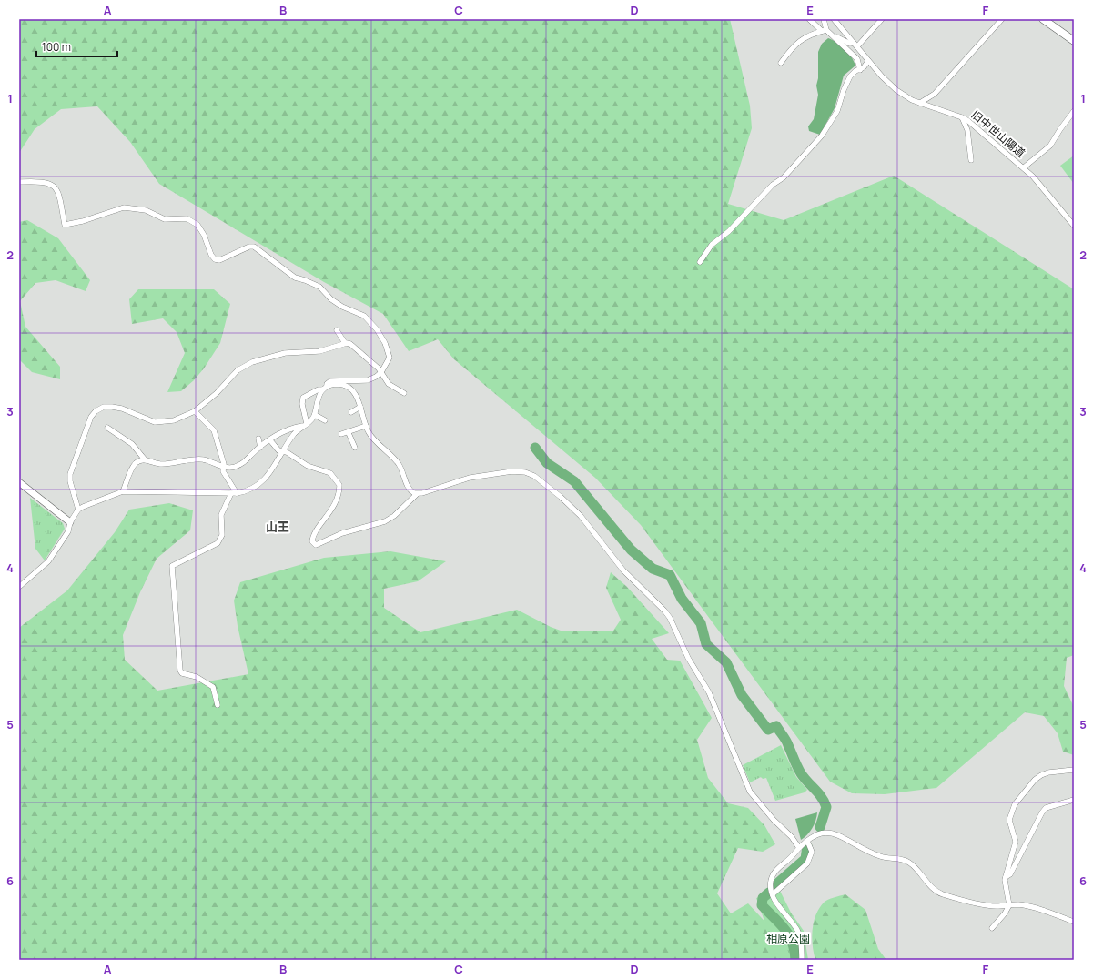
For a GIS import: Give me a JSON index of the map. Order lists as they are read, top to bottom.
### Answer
{
  "streets": {
    "street": ["旧中世山陽道"]
  },
  "districts": ["山王"],
  "parks": ["相原公園"],
  "scale_bar": "100 m",
  "grid": {
    "columns": [
      "A",
      "B",
      "C",
      "D",
      "E",
      "F"
    ],
    "rows": [
      "1",
      "2",
      "3",
      "4",
      "5",
      "6"
    ]
  }
}
